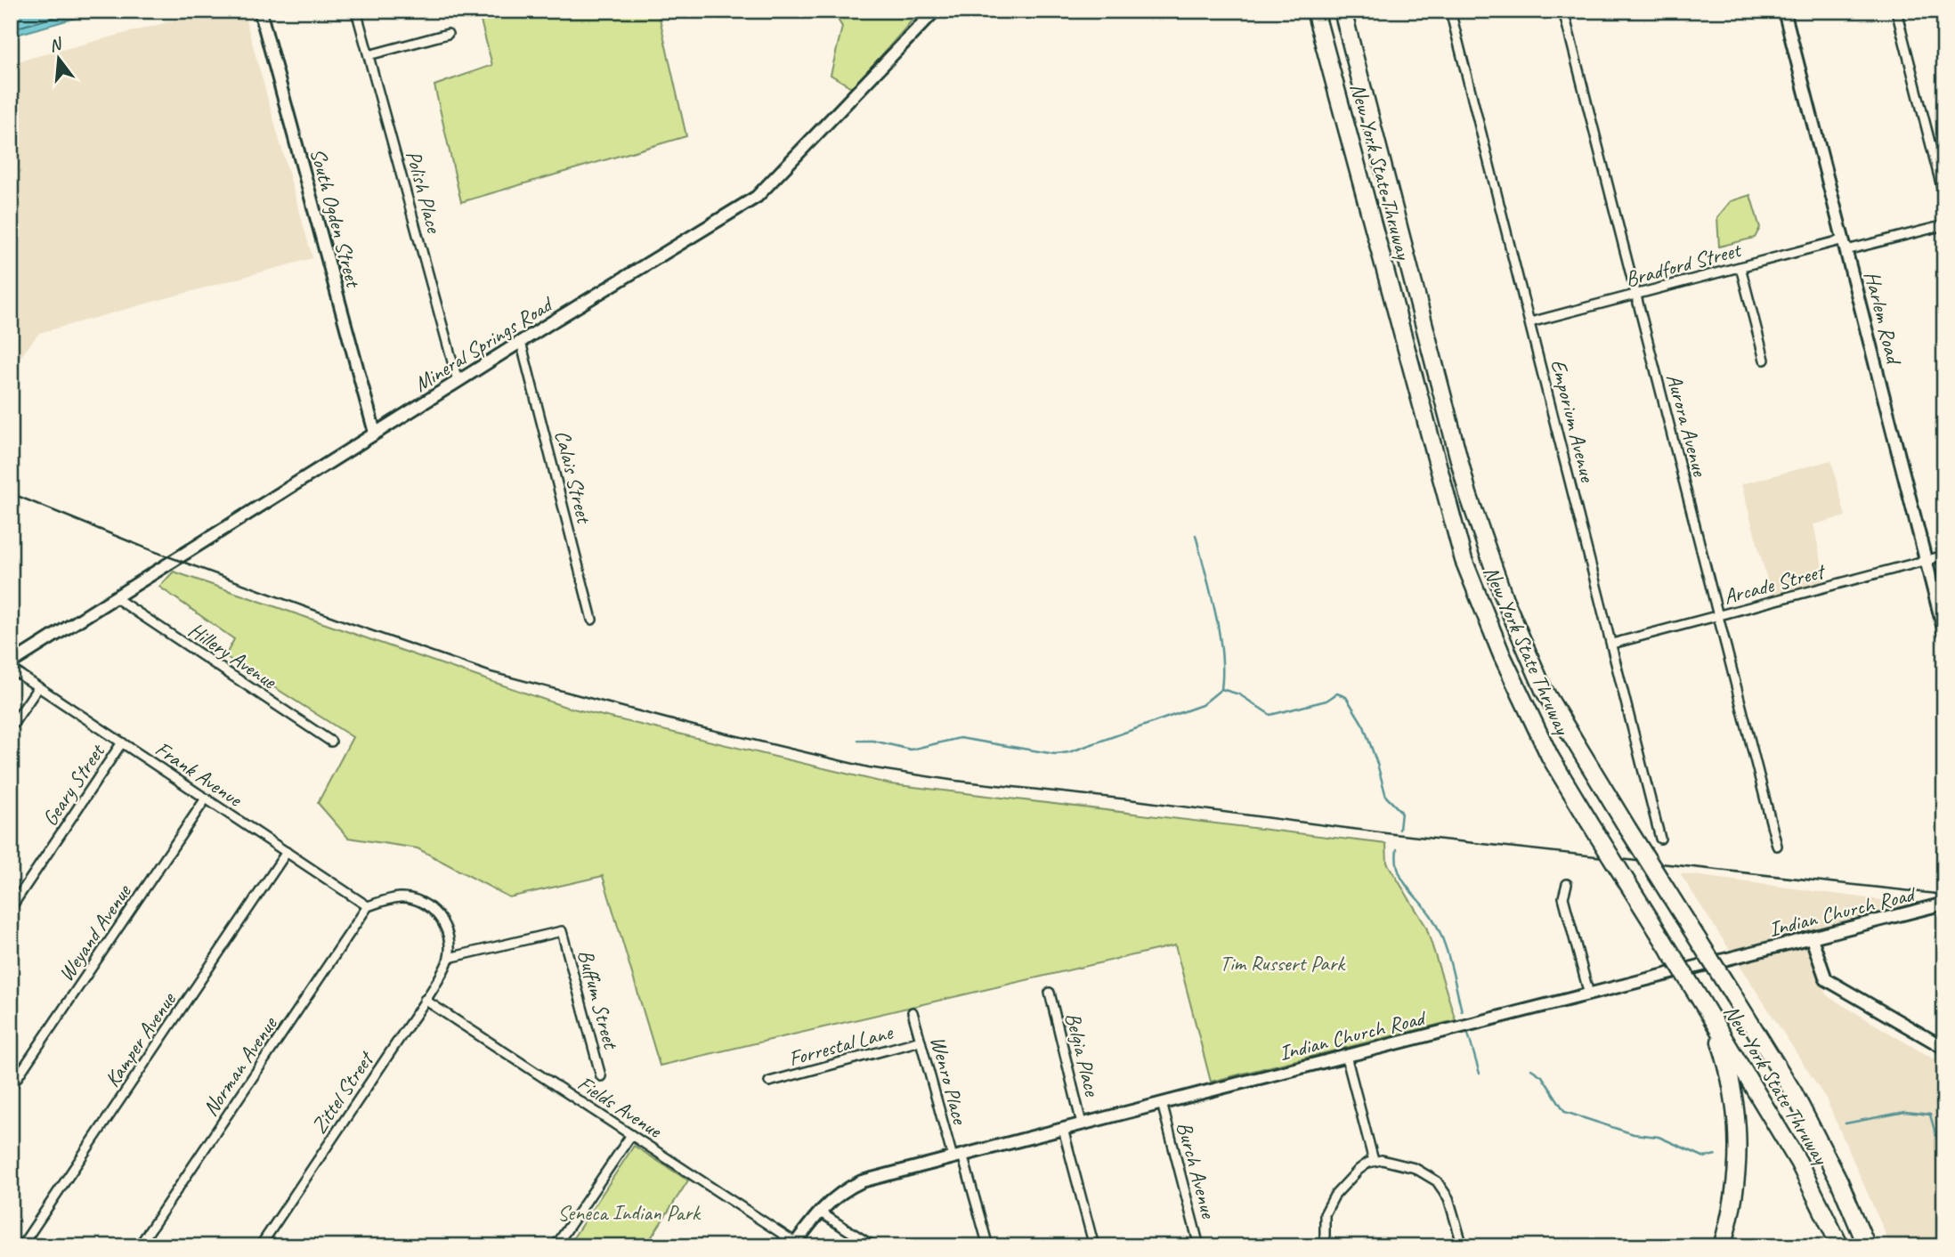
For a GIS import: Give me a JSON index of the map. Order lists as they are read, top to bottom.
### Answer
{
  "streets": {
    "highway": ["New York State Thruway"],
    "street": [
      "Polish Place",
      "South Ogden Street",
      "Bradford Street",
      "Harlem Road",
      "Mineral Springs Road",
      "Emporium Avenue",
      "Aurora Avenue",
      "Calais Street",
      "Arcade Street",
      "Hillery Avenue",
      "Frank Avenue",
      "Geary Street",
      "Indian Church Road",
      "Weyand Avenue",
      "Buffum Street",
      "Kamper Avenue",
      "Forrestal Lane",
      "Belgia Place",
      "Norman Avenue",
      "Wenro Place",
      "Zittel Street",
      "Fields Avenue",
      "Burch Avenue"
    ]
  },
  "crossings": [
    ["Polish Place", "Mineral Springs Road"],
    ["South Ogden Street", "Mineral Springs Road"],
    ["Bradford Street", "Harlem Road"],
    ["Bradford Street", "Emporium Avenue"],
    ["Bradford Street", "Aurora Avenue"],
    ["Harlem Road", "Arcade Street"],
    ["Mineral Springs Road", "Calais Street"],
    ["Mineral Springs Road", "Hillery Avenue"],
    ["Emporium Avenue", "Arcade Street"],
    ["Aurora Avenue", "Arcade Street"],
    ["Frank Avenue", "Geary Street"],
    ["Frank Avenue", "Weyand Avenue"],
    ["Frank Avenue", "Kamper Avenue"],
    ["Frank Avenue", "Norman Avenue"],
    ["Indian Church Road", "Belgia Place"],
    ["Indian Church Road", "Wenro Place"],
    ["Indian Church Road", "Fields Avenue"],
    ["Indian Church Road", "Burch Avenue"],
    ["Buffum Street", "Zittel Street"],
    ["Forrestal Lane", "Wenro Place"],
    ["Zittel Street", "Fields Avenue"]
  ],
  "parks": ["Tim Russert Park", "Seneca Indian Park"],
  "north": "top"
}
